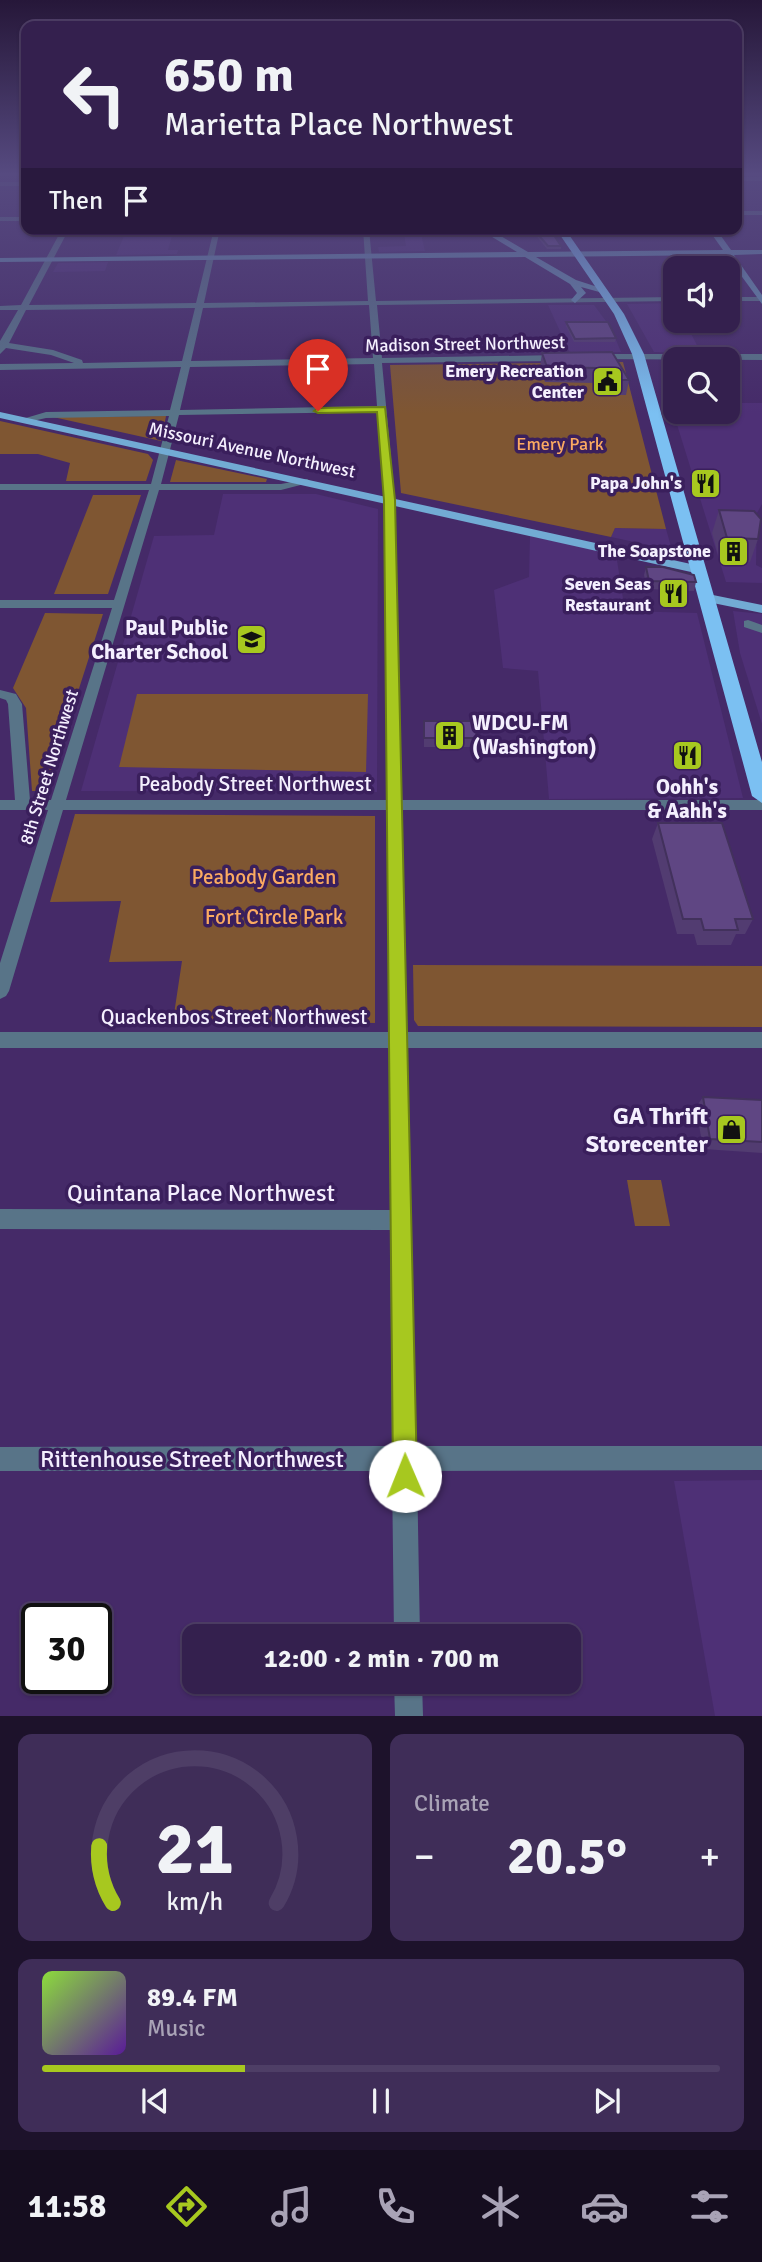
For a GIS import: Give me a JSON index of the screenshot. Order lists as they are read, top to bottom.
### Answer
{
  "streets": {
    "main road": ["Missouri Avenue Northwest"],
    "street": [
      "Madison Street Northwest",
      "8th Street Northwest",
      "Peabody Street Northwest",
      "Quackenbos Street Northwest",
      "Quintana Place Northwest",
      "Rittenhouse Street Northwest"
    ]
  },
  "crossings": [
    ["Madison Street Northwest", "8th Street Northwest"],
    ["Missouri Avenue Northwest", "8th Street Northwest"],
    ["8th Street Northwest", "Peabody Street Northwest"]
  ],
  "parks": ["Emery Park", "Peabody Garden", "Fort Circle Park"],
  "places": {
    "public building": ["Emery Recreation Center"],
    "restaurant": ["Papa John's", "Seven Seas Restaurant", "Oohh's & Aahh's"],
    "building": ["The Soapstone", "WDCU-FM (Washington)"],
    "school or university": ["Paul Public Charter School"],
    "shop": ["GA Thrift Storecenter"]
  },
  "page": {
    "turn": ["650 m", "Marietta Place Northwest"],
    "then": "Then",
    "limit": "30",
    "trip": "12:00 · 2 min · 700 m",
    "tile": "Climate",
    "heat": ["−", "20.5°", "+"],
    "song": ["89.4 FM", "Music"],
    "tabs": "11:58",
    "gauge": ["21", "km/h"]
  }
}
